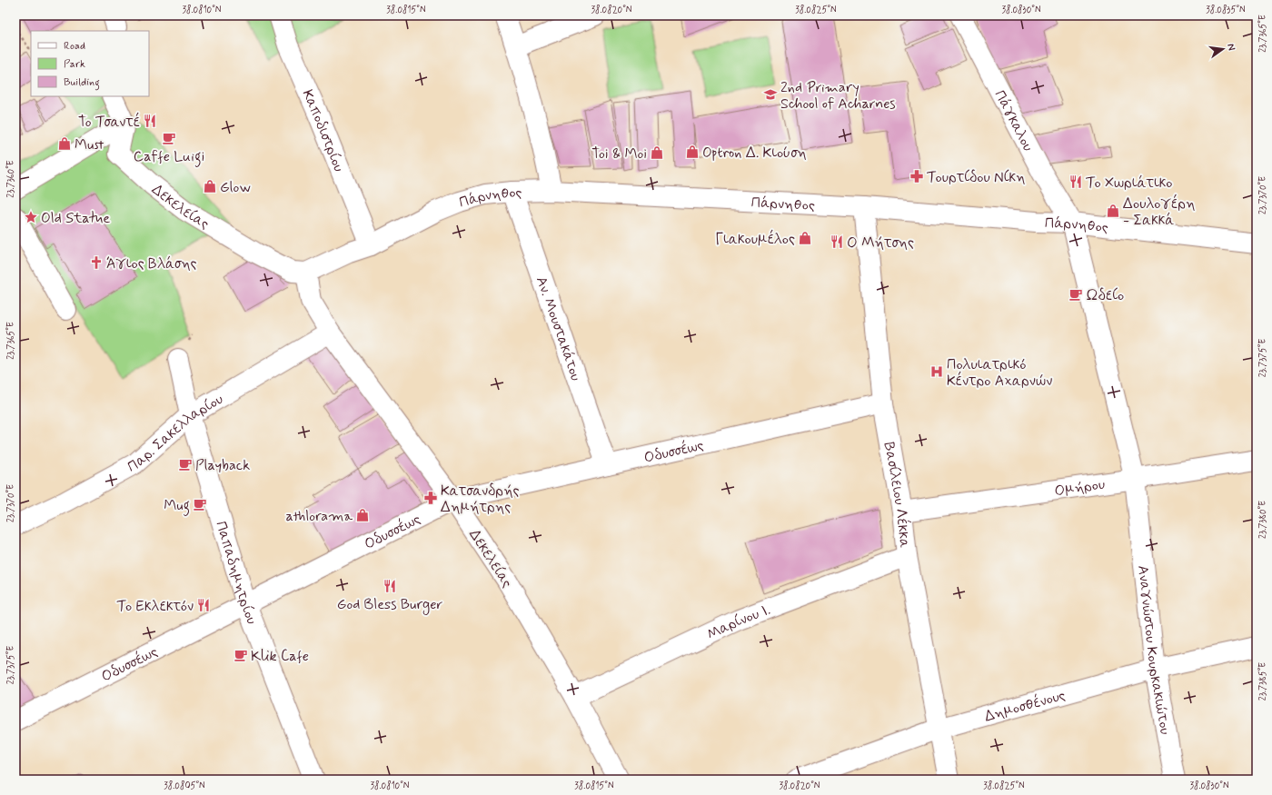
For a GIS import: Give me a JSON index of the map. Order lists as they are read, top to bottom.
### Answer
{
  "streets": {
    "street": [
      "Πάγκαλου",
      "Καποδιστρίου",
      "Πάρνηθος",
      "Δεκελείας",
      "Αν. Μουστακάτου",
      "Παρ. Σακελλαρίου",
      "Οδυσσέως",
      "Ομήρου",
      "Βασίλειου Λέκκα",
      "Παπαδημητρίου",
      "Μαρίνου Ι.",
      "Αναγνώστου Κουρκακιώτου",
      "Δημοσθένους"
    ]
  },
  "crossings": [
    ["Πάγκαλου", "Πάρνηθος"],
    ["Πάγκαλου", "Αναγνώστου Κουρκακιώτου"],
    ["Καποδιστρίου", "Πάρνηθος"],
    ["Πάρνηθος", "Δεκελείας"],
    ["Πάρνηθος", "Αν. Μουστακάτου"],
    ["Πάρνηθος", "Βασίλειου Λέκκα"],
    ["Πάρνηθος", "Αναγνώστου Κουρκακιώτου"],
    ["Δεκελείας", "Παρ. Σακελλαρίου"],
    ["Δεκελείας", "Οδυσσέως"],
    ["Δεκελείας", "Μαρίνου Ι."],
    ["Αν. Μουστακάτου", "Οδυσσέως"],
    ["Παρ. Σακελλαρίου", "Παπαδημητρίου"],
    ["Οδυσσέως", "Βασίλειου Λέκκα"],
    ["Οδυσσέως", "Παπαδημητρίου"],
    ["Ομήρου", "Βασίλειου Λέκκα"],
    ["Ομήρου", "Αναγνώστου Κουρκακιώτου"],
    ["Βασίλειου Λέκκα", "Μαρίνου Ι."],
    ["Βασίλειου Λέκκα", "Δημοσθένους"],
    ["Αναγνώστου Κουρκακιώτου", "Δημοσθένους"]
  ],
  "places": {
    "school or university": ["2nd Primary School of Acharnes"],
    "restaurant": [
      "To Τσαντέ",
      "Το Χωριάτικο",
      "Ο Μήτσης",
      "God Bless Burger",
      "Το Εκλεκτόν"
    ],
    "cafe": [
      "Caffe Luigi",
      "Ωδείο",
      "Playback",
      "Mug",
      "Klik Cafe"
    ],
    "shop": [
      "Must",
      "Optron Δ. Κιούση",
      "Toi & Moi",
      "Glow",
      "Δουλογέρη - Σακκά",
      "Γιακουμέλος",
      "athlorama"
    ],
    "pharmacy": ["Τουρτίδου Νίκη", "Κατσανδρής Δημήτρης"],
    "place": ["Old Statue"],
    "church": ["Άγιος Βλάσης"],
    "hospital": ["Πολυιατρικό Κέντρο Αχαρνών"]
  },
  "legend": ["Road", "Park", "Building"],
  "north": "right",
  "coordinates": [
    "38.0810°N",
    "38.0815°N",
    "38.0820°N",
    "38.0825°N",
    "38.0830°N",
    "38.0835°N",
    "23.7365°E",
    "23.7360°E",
    "23.7370°E",
    "23.7375°E",
    "23.7380°E",
    "23.7385°E",
    "38.0805°N"
  ]
}
